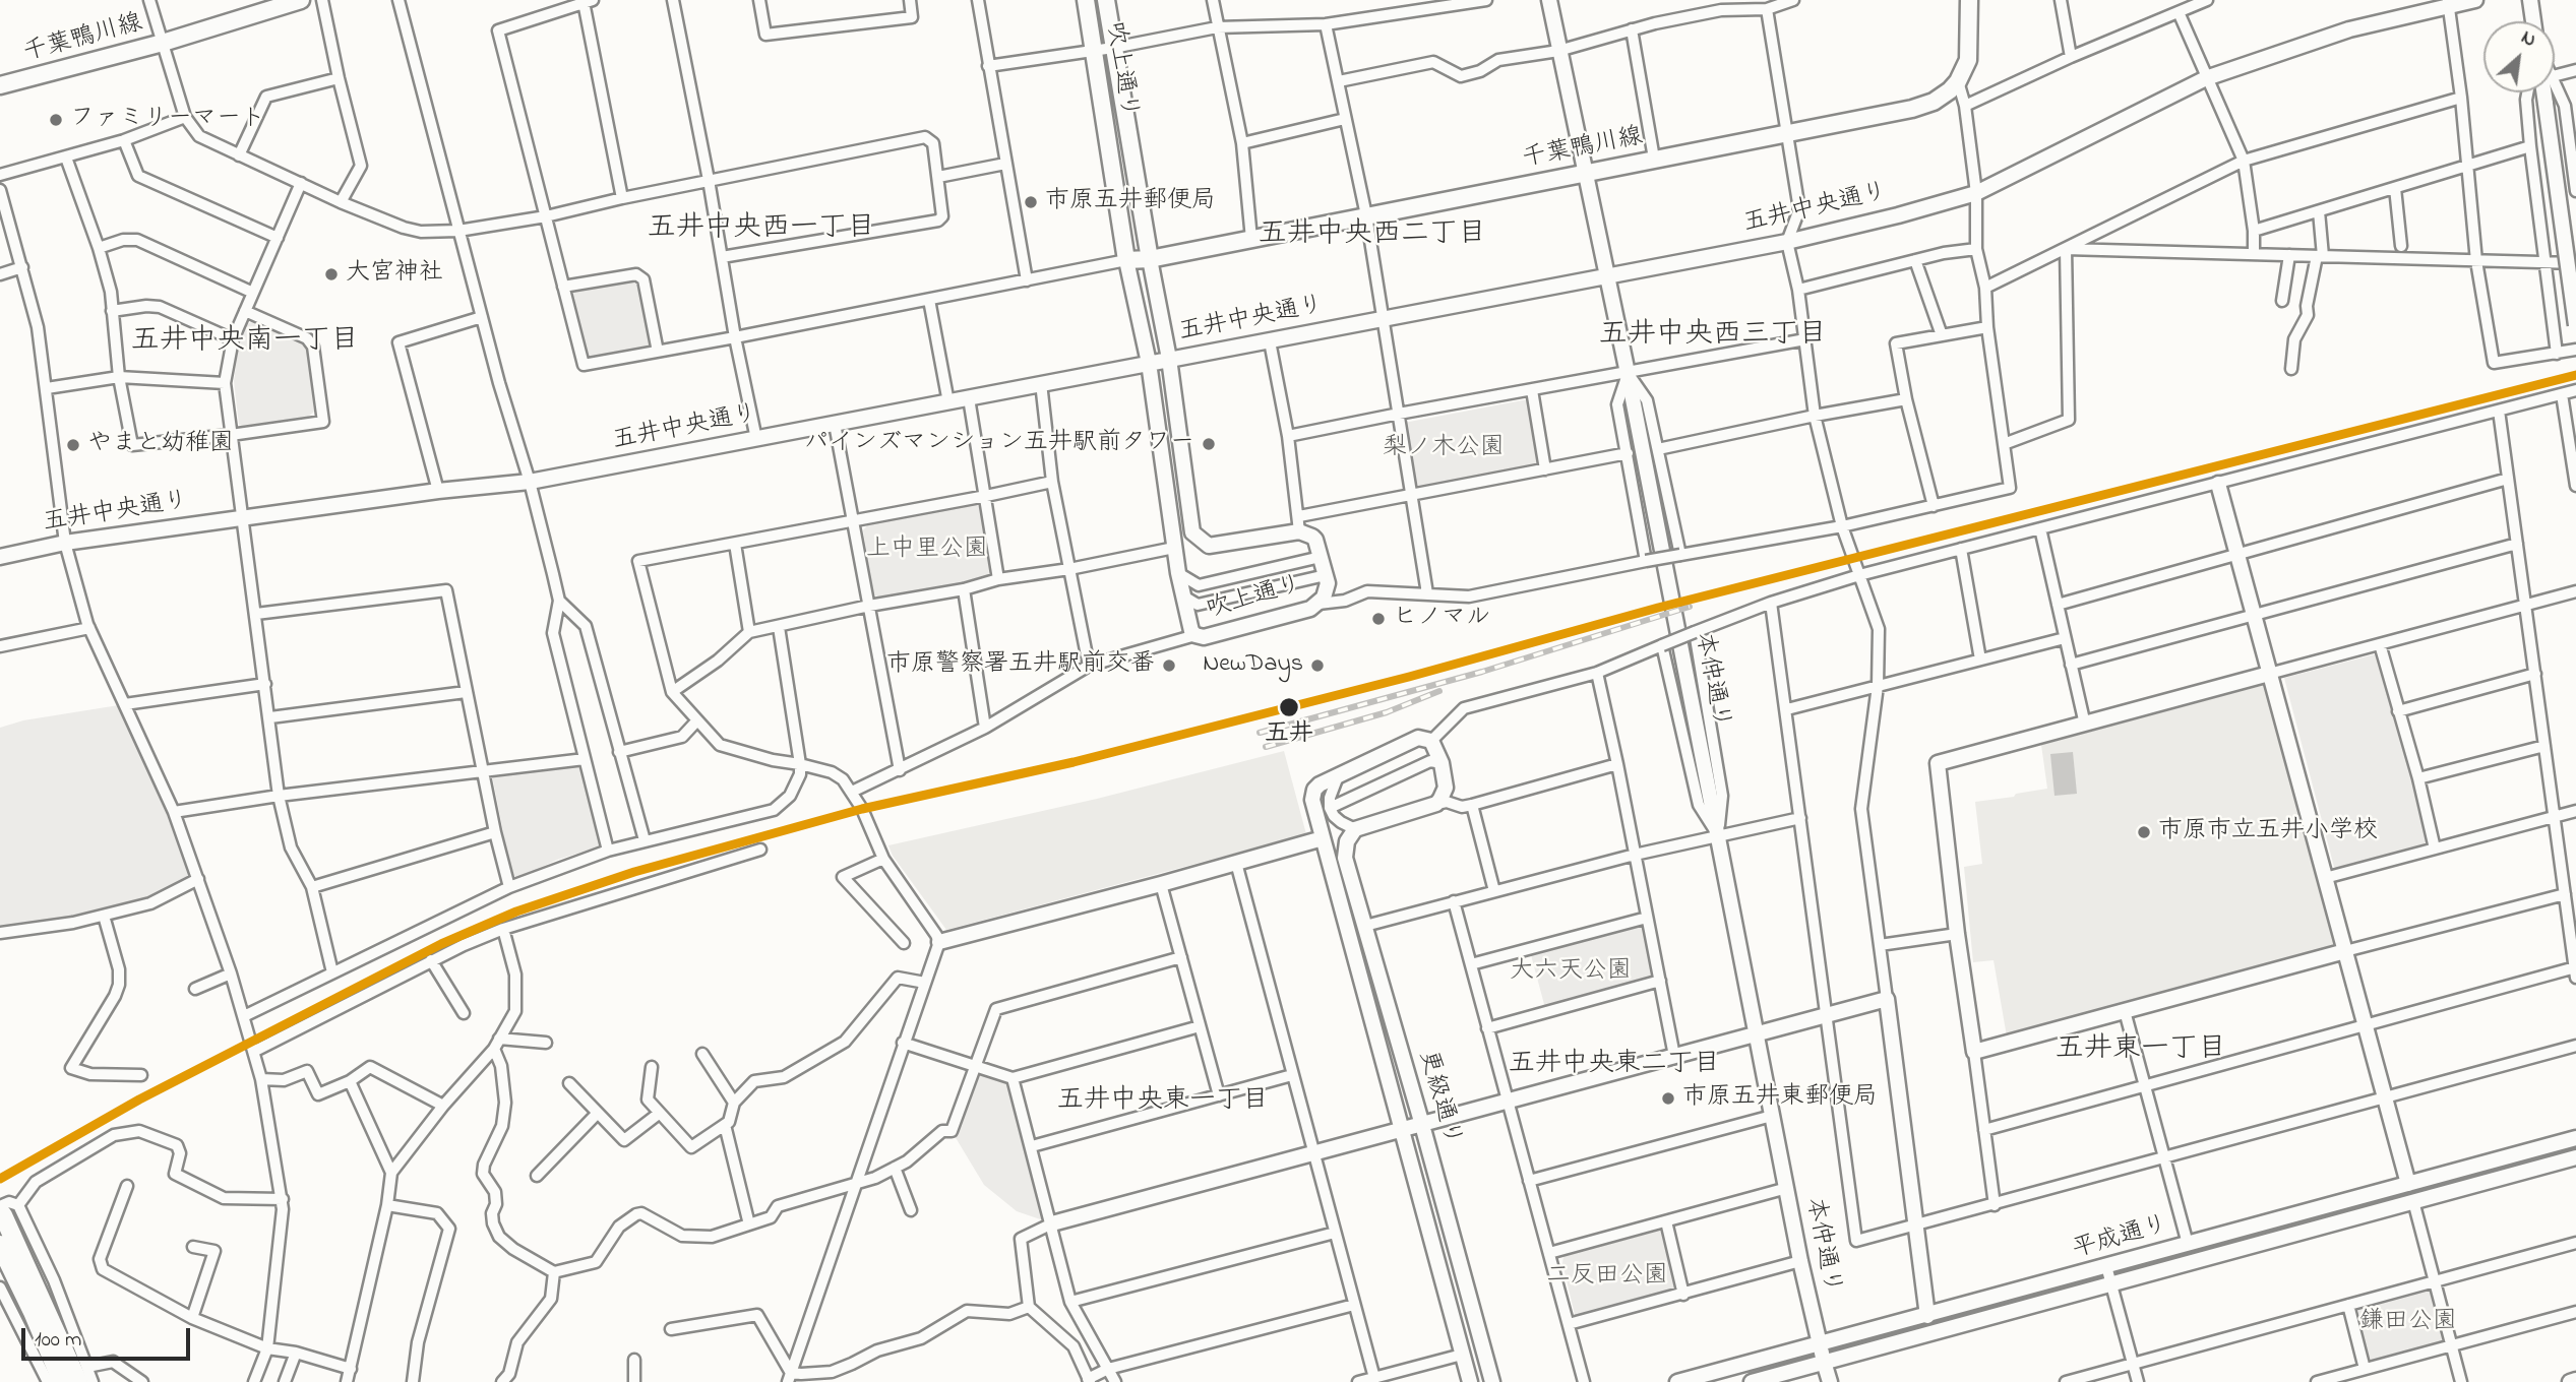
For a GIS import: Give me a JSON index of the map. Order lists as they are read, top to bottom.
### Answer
{
  "streets": {
    "main road": ["千葉鴨川線", "吹上通り"],
    "street": [
      "五井中央通り",
      "本仲通り",
      "更級通り",
      "平成通り"
    ]
  },
  "crossings": [
    ["千葉鴨川線", "吹上通り"],
    ["千葉鴨川線", "本仲通り"],
    ["吹上通り", "五井中央通り"],
    ["五井中央通り", "本仲通り"],
    ["本仲通り", "平成通り"]
  ],
  "districts": [
    "五井中央西一丁目",
    "五井中央西二丁目",
    "五井中央西三丁目",
    "五井中央南一丁目",
    "五井東一丁目",
    "五井中央東二丁目",
    "五井中央東一丁目"
  ],
  "parks": [
    "梨ノ木公園",
    "上中里公園",
    "大六天公園",
    "二反田公園",
    "鎌田公園"
  ],
  "places": [
    "ファミリーマート",
    "市原五井郵便局",
    "大宮神社",
    "パインズマンション五井駅前タワー",
    "やまと幼稚園",
    "ヒノマル",
    "市原警察署五井駅前交番",
    "NewDays",
    "五井",
    "市原市立五井小学校",
    "市原五井東郵便局"
  ],
  "scale_bar": "100 m",
  "north": "top right"
}
